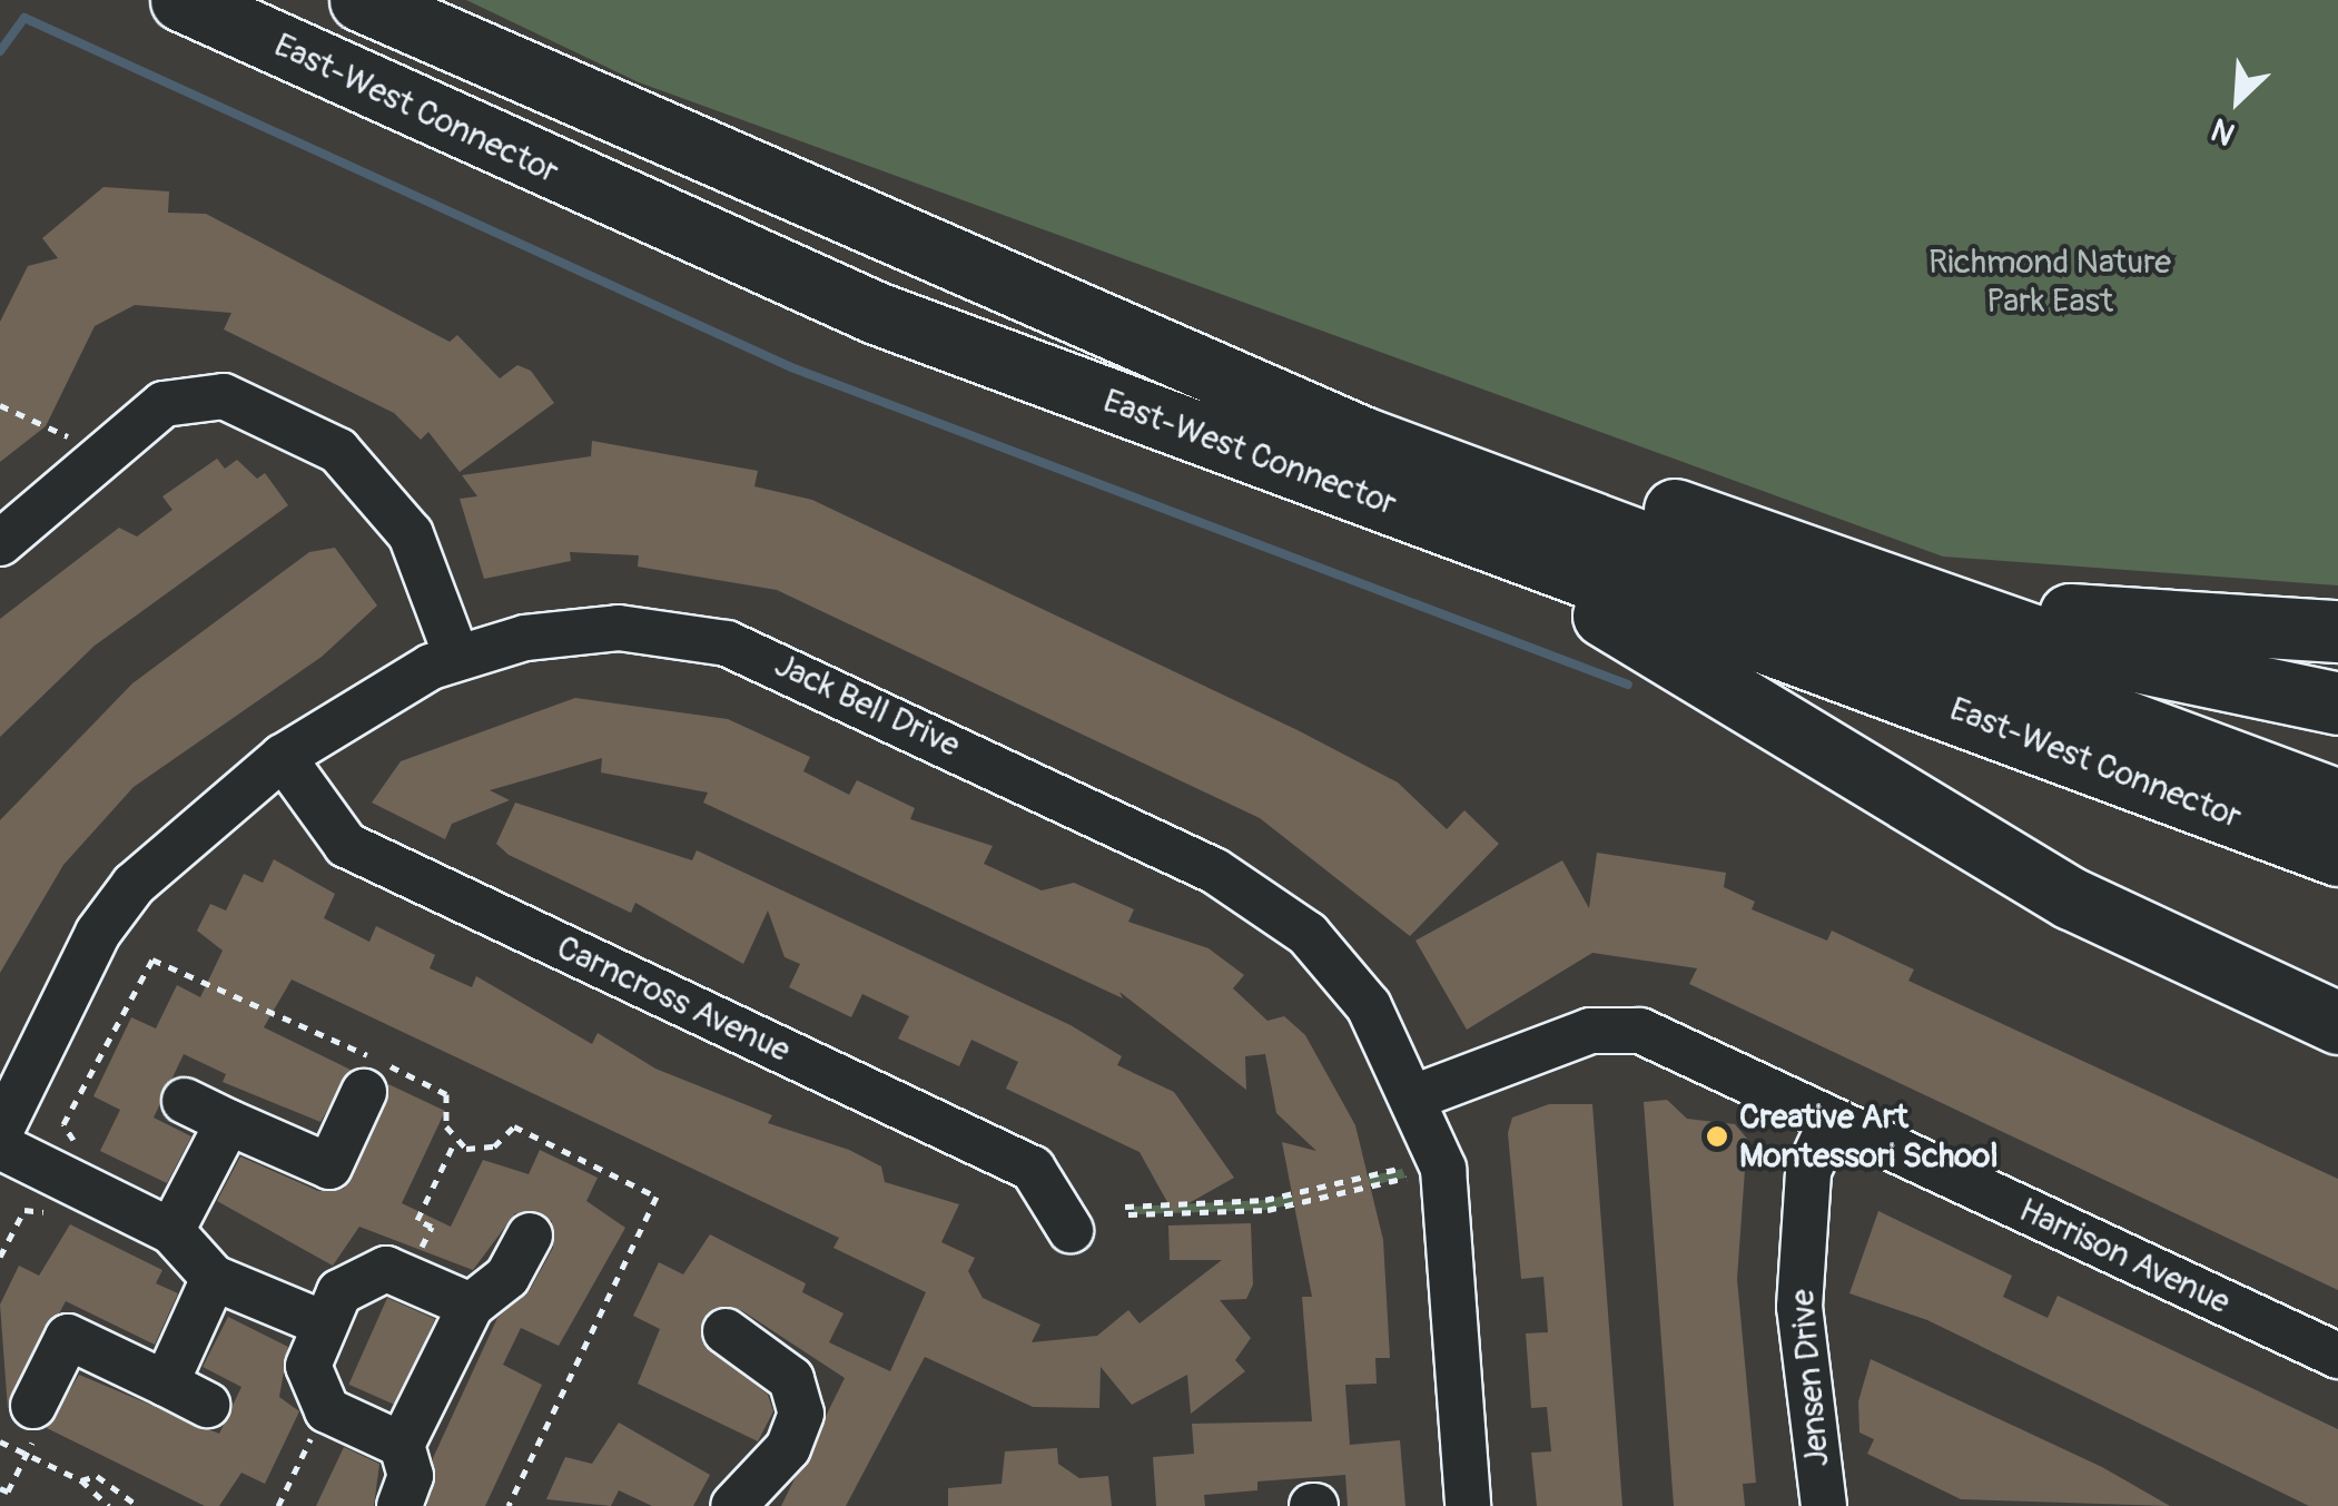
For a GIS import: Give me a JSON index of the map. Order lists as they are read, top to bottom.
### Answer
{
  "streets": {
    "highway": ["East-West Connector"],
    "street": [
      "Jack Bell Drive",
      "Carncross Avenue",
      "Harrison Avenue",
      "Jensen Drive"
    ]
  },
  "crossings": [
    ["Jack Bell Drive", "Carncross Avenue"],
    ["Jack Bell Drive", "Harrison Avenue"],
    ["Harrison Avenue", "Jensen Drive"]
  ],
  "parks": ["Richmond Nature Park East"],
  "places": ["Creative Art Montessori School"],
  "north": "bottom left"
}
